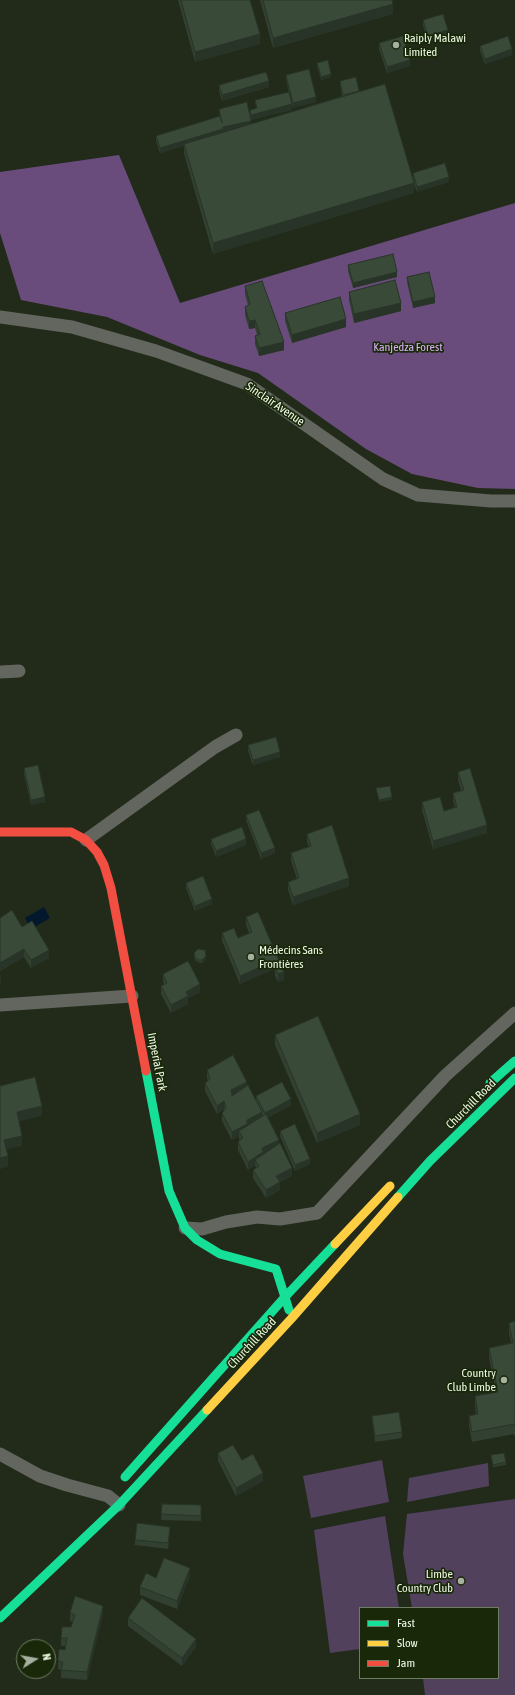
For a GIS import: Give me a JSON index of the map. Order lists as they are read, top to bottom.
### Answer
{
  "streets": {
    "main road": ["Imperial Park", "Churchill Road"],
    "street": ["Sinclair Avenue"]
  },
  "crossings": [
    ["Imperial Park", "Churchill Road"]
  ],
  "parks": ["Kanjedza Forest"],
  "places": [
    "Raiply Malawi Limited",
    "Médecins Sans Frontières",
    "Country Club Limbe",
    "Limbe Country Club"
  ],
  "legend": ["Fast", "Slow", "Jam"],
  "north": "right"
}
